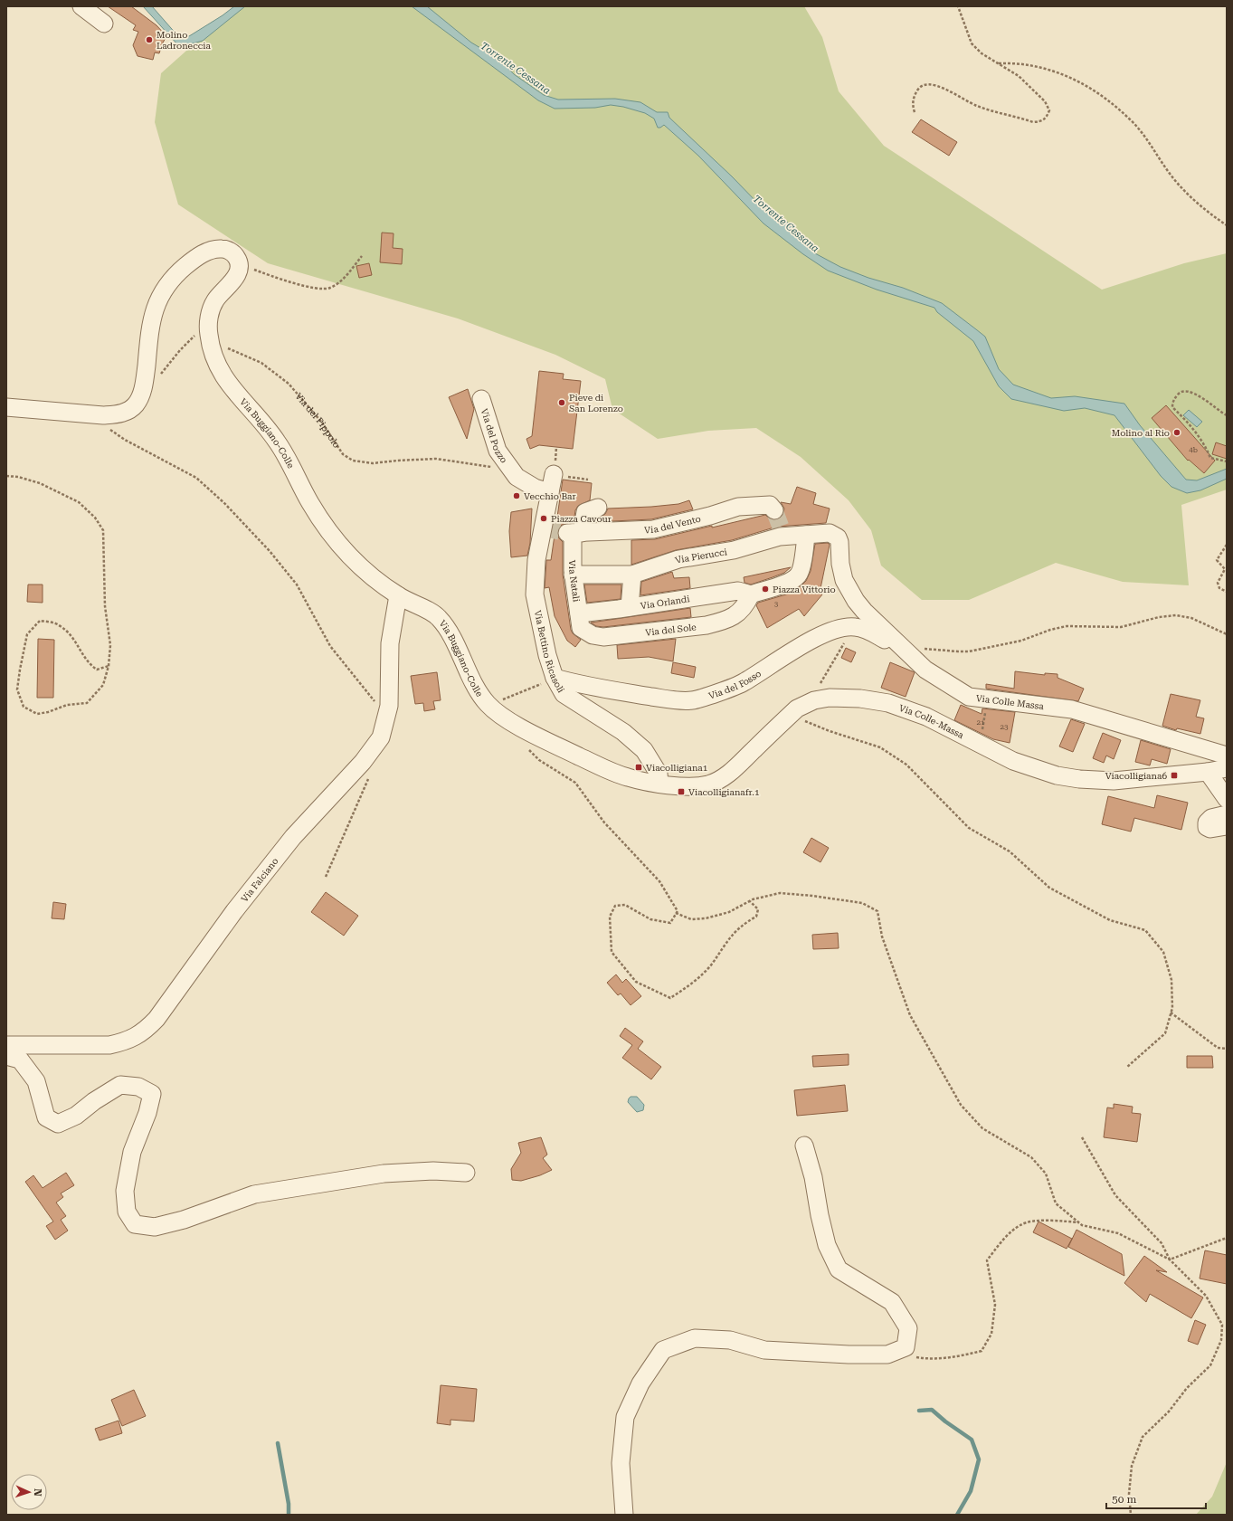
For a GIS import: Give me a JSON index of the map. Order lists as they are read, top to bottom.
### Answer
{
  "streets": {
    "street": [
      "Via Buggiano-Colle",
      "Via del Pozzo",
      "Via del Vento",
      "Via Pierucci",
      "Via Natali",
      "Via Orlandi",
      "Via del Sole",
      "Via Bettino Ricasoli",
      "Via del Fosso",
      "Via Colle Massa",
      "Via Colle-Massa",
      "Via Falciano"
    ],
    "path": ["Via del Pippolo"]
  },
  "crossings": [
    ["Via del Pippolo", "Via Buggiano-Colle"],
    ["Via del Pippolo", "Via del Pozzo"],
    ["Via Buggiano-Colle", "Via Bettino Ricasoli"],
    ["Via Buggiano-Colle", "Via Colle-Massa"],
    ["Via Buggiano-Colle", "Via Falciano"],
    ["Via del Vento", "Via Natali"],
    ["Via Pierucci", "Via Natali"],
    ["Via Pierucci", "Via Colle Massa"],
    ["Via Natali", "Via Orlandi"],
    ["Via Natali", "Via del Sole"],
    ["Via Orlandi", "Via del Sole"],
    ["Via Bettino Ricasoli", "Via del Fosso"],
    ["Via Bettino Ricasoli", "Via Colle-Massa"],
    ["Via del Fosso", "Via Colle Massa"]
  ],
  "water": ["Torrente Cessana"],
  "places": {
    "other": [
      "Molino Ladroneccia",
      "Pieve di San Lorenzo",
      "Molino al Rio",
      "Vecchio Bar",
      "Piazza Cavour",
      "Piazza Vittorio"
    ],
    "transit": ["Viacolligiana1", "Viacolligiana6", "Viacolligianafr.1"]
  },
  "house_numbers": [
    "4b",
    "3",
    "21",
    "23"
  ],
  "scale_bar": "50 m",
  "north": "right"
}
